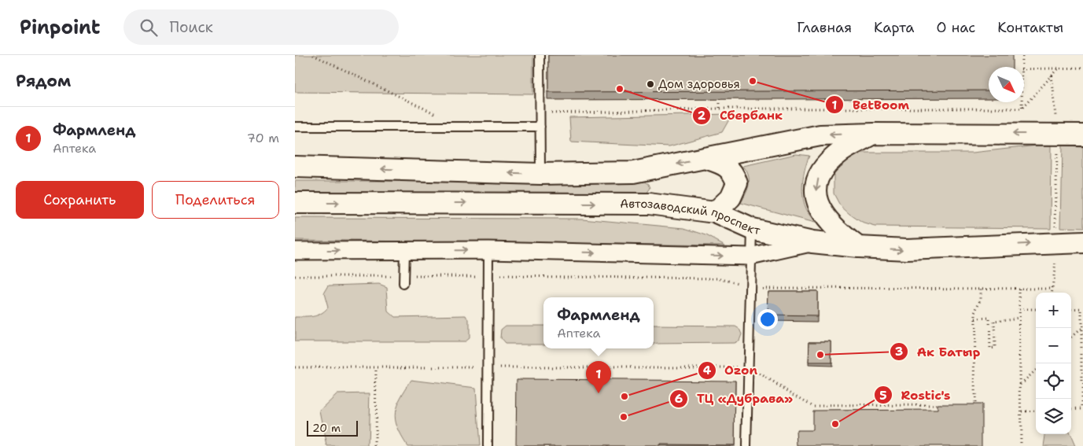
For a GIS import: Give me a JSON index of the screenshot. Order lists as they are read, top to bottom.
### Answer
{
  "streets": {
    "street": ["Автозаводский проспект"]
  },
  "places": [
    "BetBoom",
    "Дом здоровья",
    "Сбербанк",
    "Ак Батыр",
    "Ozon",
    "ТЦ «Дубрава»",
    "Rostic's"
  ],
  "scale_bar": "20 m",
  "north": "bottom right",
  "page": {
    "header": "Pinpoint",
    "search": "Поиск",
    "nav": [
      "Главная",
      "Карта",
      "О нас",
      "Контакты"
    ],
    "heading": "Рядом",
    "list": [
      {
        "mark": "1",
        "name": "Фармленд",
        "note": "Аптека",
        "value": "70 m"
      }
    ],
    "buttons": ["Сохранить", "Поделиться"],
    "map_buttons": ["+", "−"],
    "popup": ["Фармленд", "Аптека"],
    "pins": "1",
    "scale": "20 m"
  }
}
